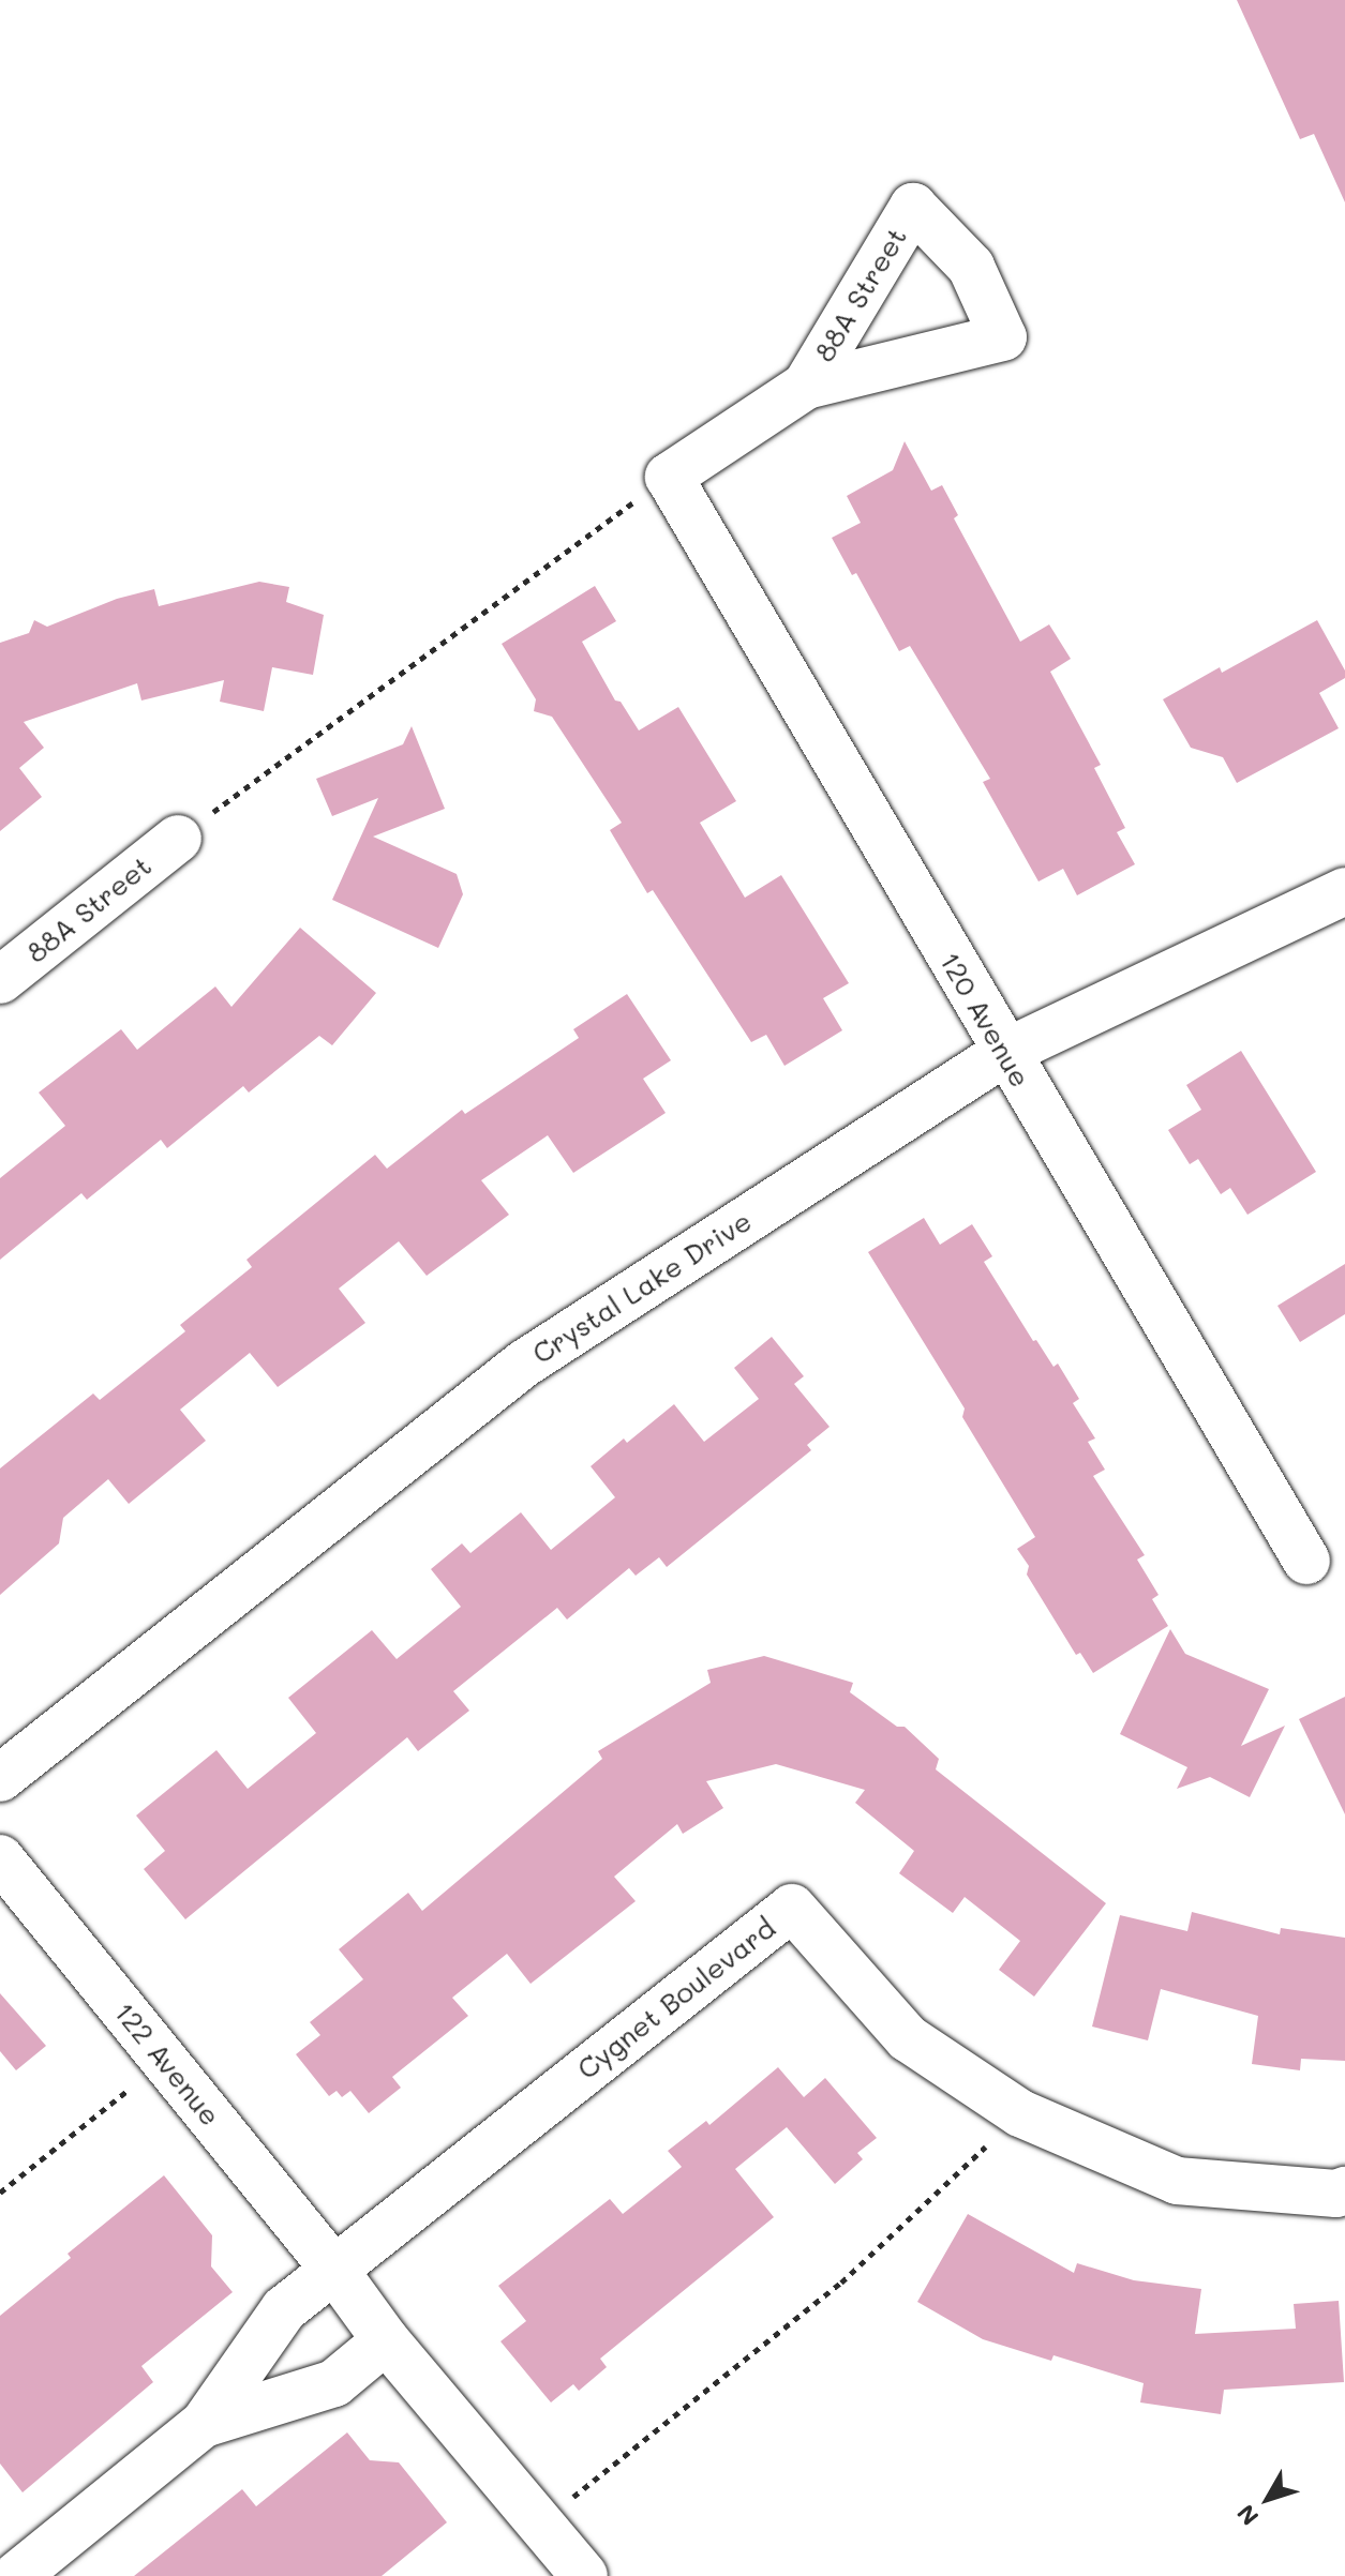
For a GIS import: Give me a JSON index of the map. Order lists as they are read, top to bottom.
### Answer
{
  "streets": {
    "street": [
      "88A Street",
      "120 Avenue",
      "Crystal Lake Drive",
      "Cygnet Boulevard",
      "122 Avenue"
    ]
  },
  "crossings": [
    ["120 Avenue", "Crystal Lake Drive"],
    ["Cygnet Boulevard", "122 Avenue"]
  ],
  "north": "bottom left"
}
